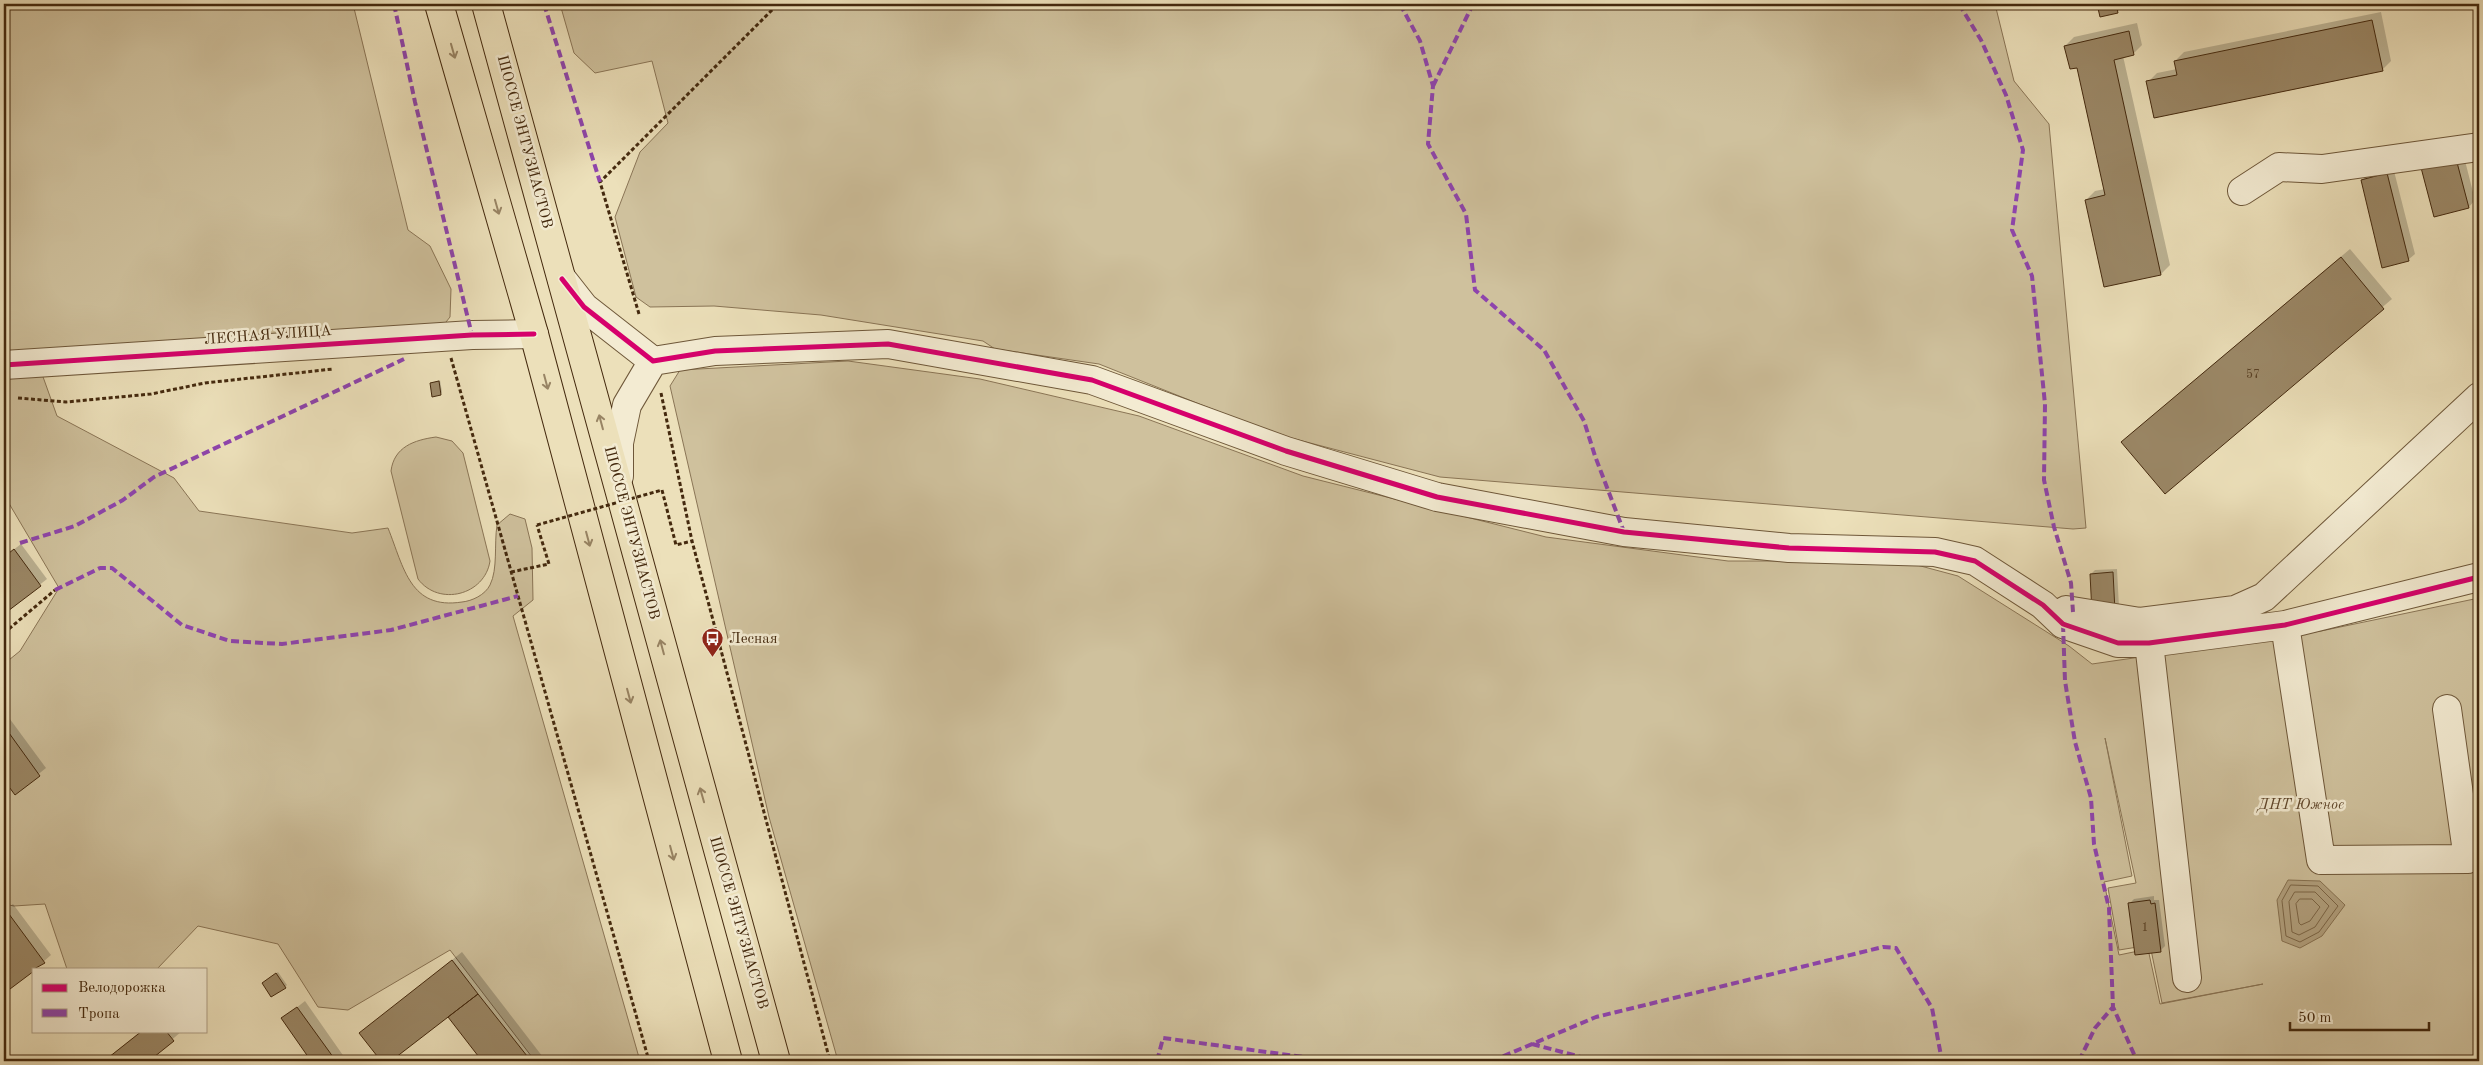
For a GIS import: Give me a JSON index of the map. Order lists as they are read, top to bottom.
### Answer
{
  "streets": {
    "highway": ["ШОССЕ ЭНТУЗИАСТОВ"],
    "street": ["ЛЕСНАЯ УЛИЦА"]
  },
  "parks": ["ДНТ Южное"],
  "places": {
    "bus stop": ["Лесная"]
  },
  "house_numbers": ["57", "1"],
  "legend": ["Велодорожка", "Тропа"],
  "scale_bar": "50 m"
}
